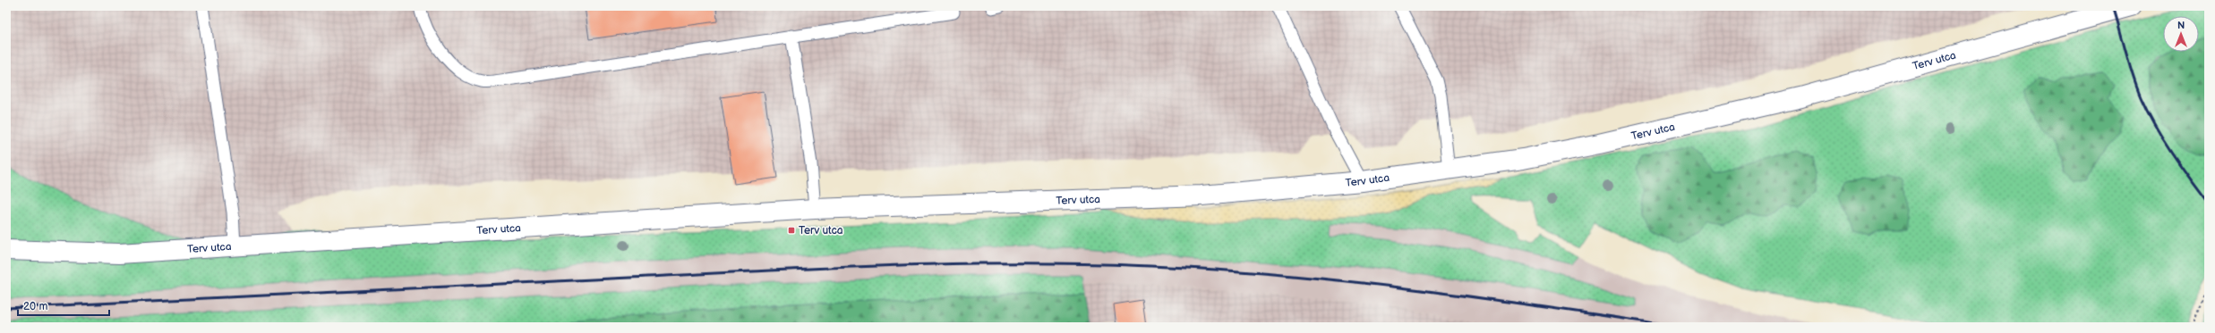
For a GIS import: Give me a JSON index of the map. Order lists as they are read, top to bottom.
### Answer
{
  "streets": {
    "street": ["Terv utca"]
  },
  "places": {
    "transit": ["Terv utca"]
  },
  "scale_bar": "20 m",
  "north": "top"
}
